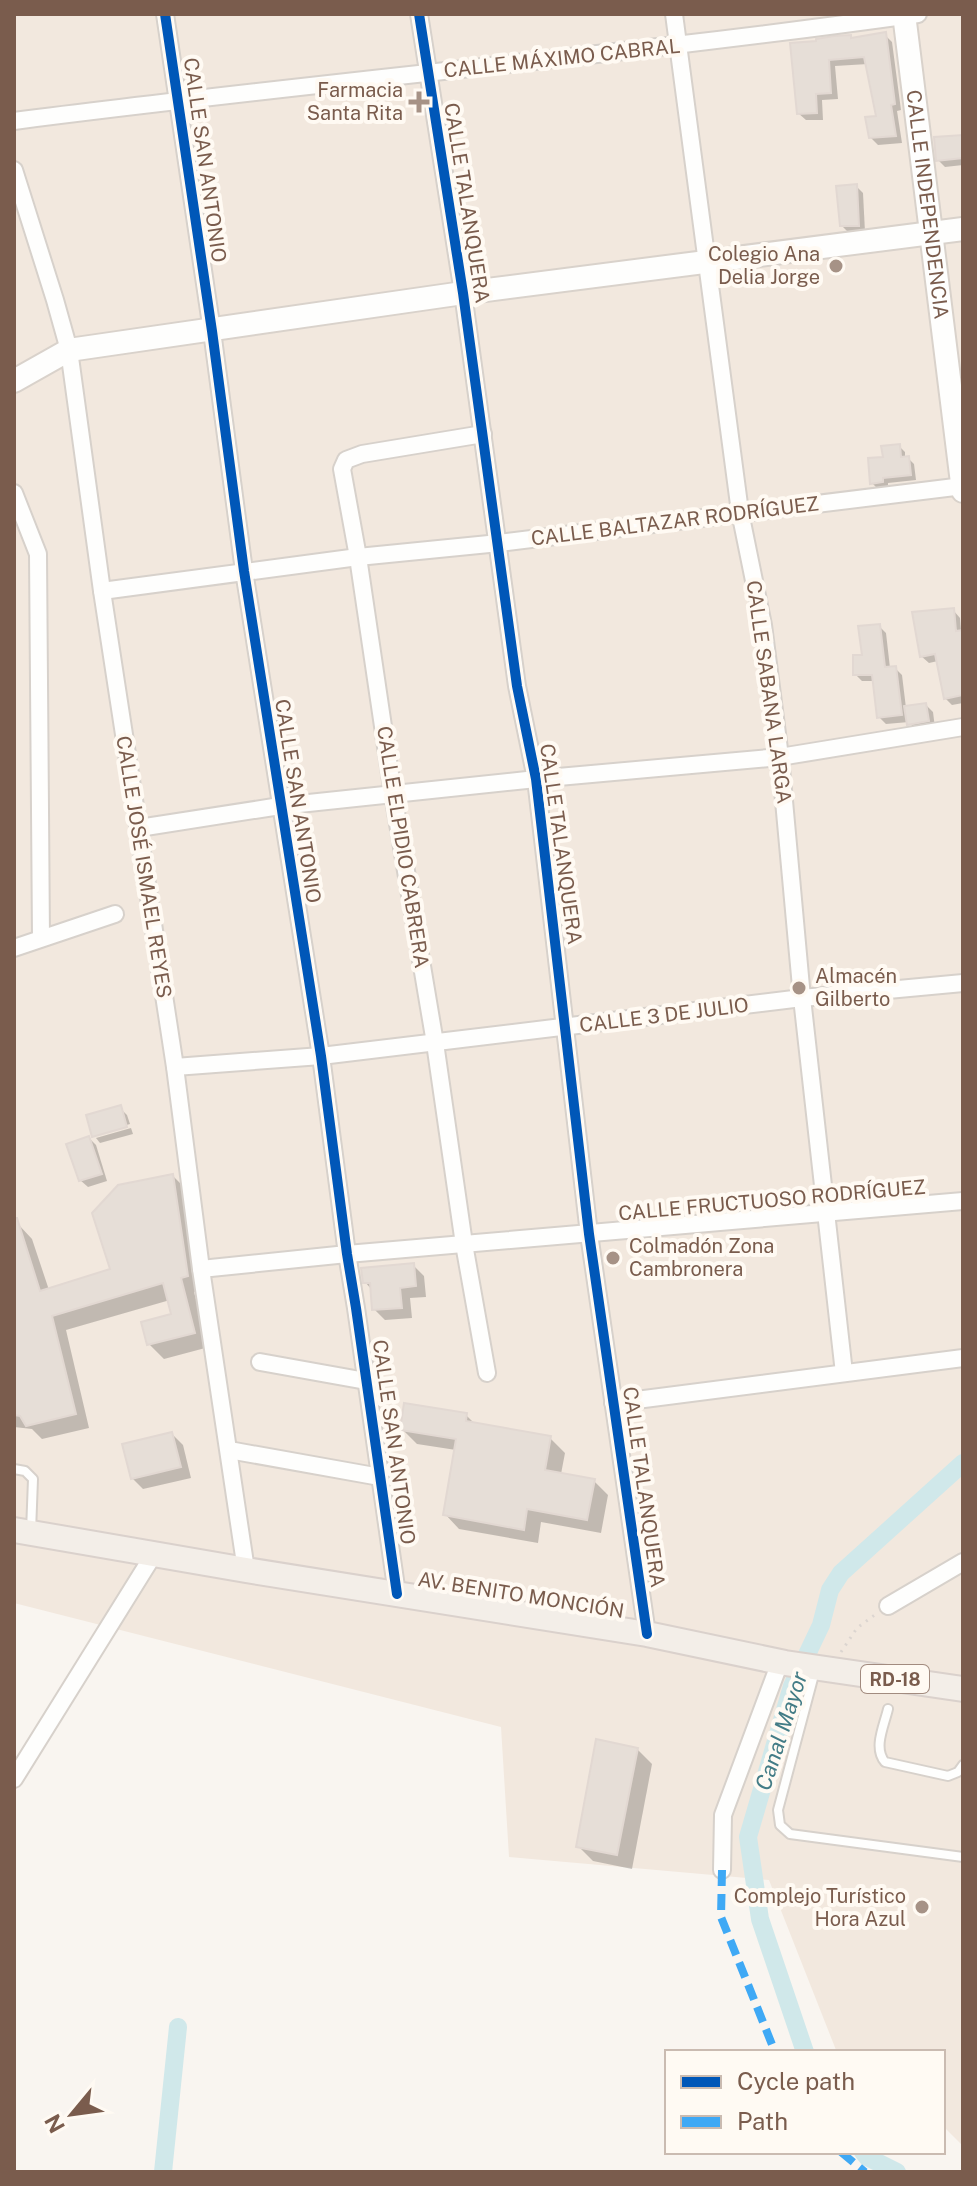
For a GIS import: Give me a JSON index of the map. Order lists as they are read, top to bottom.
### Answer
{
  "streets": {
    "main road": ["AV. BENITO MONCIÓN", "RD-18"],
    "street": [
      "CALLE MÁXIMO CABRAL",
      "CALLE SAN ANTONIO",
      "CALLE TALANQUERA",
      "CALLE INDEPENDENCIA",
      "CALLE BALTAZAR RODRÍGUEZ",
      "CALLE SABANA LARGA",
      "CALLE ELPIDIO CABRERA",
      "CALLE JOSÉ ISMAEL REYES",
      "CALLE 3 DE JULIO",
      "CALLE FRUCTUOSO RODRÍGUEZ"
    ]
  },
  "crossings": [
    ["CALLE MÁXIMO CABRAL", "CALLE SAN ANTONIO"],
    ["CALLE MÁXIMO CABRAL", "CALLE TALANQUERA"],
    ["CALLE MÁXIMO CABRAL", "CALLE INDEPENDENCIA"],
    ["CALLE MÁXIMO CABRAL", "CALLE SABANA LARGA"],
    ["CALLE SAN ANTONIO", "CALLE BALTAZAR RODRÍGUEZ"],
    ["CALLE SAN ANTONIO", "CALLE 3 DE JULIO"],
    ["CALLE SAN ANTONIO", "CALLE FRUCTUOSO RODRÍGUEZ"],
    ["CALLE SAN ANTONIO", "AV. BENITO MONCIÓN"],
    ["CALLE TALANQUERA", "CALLE BALTAZAR RODRÍGUEZ"],
    ["CALLE TALANQUERA", "CALLE ELPIDIO CABRERA"],
    ["CALLE TALANQUERA", "CALLE 3 DE JULIO"],
    ["CALLE TALANQUERA", "CALLE FRUCTUOSO RODRÍGUEZ"],
    ["CALLE TALANQUERA", "AV. BENITO MONCIÓN"],
    ["CALLE INDEPENDENCIA", "CALLE BALTAZAR RODRÍGUEZ"],
    ["CALLE BALTAZAR RODRÍGUEZ", "CALLE SABANA LARGA"],
    ["CALLE BALTAZAR RODRÍGUEZ", "CALLE ELPIDIO CABRERA"],
    ["CALLE BALTAZAR RODRÍGUEZ", "CALLE JOSÉ ISMAEL REYES"],
    ["CALLE SABANA LARGA", "CALLE 3 DE JULIO"],
    ["CALLE SABANA LARGA", "CALLE FRUCTUOSO RODRÍGUEZ"],
    ["CALLE ELPIDIO CABRERA", "CALLE 3 DE JULIO"],
    ["CALLE ELPIDIO CABRERA", "CALLE FRUCTUOSO RODRÍGUEZ"],
    ["CALLE JOSÉ ISMAEL REYES", "CALLE 3 DE JULIO"],
    ["CALLE JOSÉ ISMAEL REYES", "CALLE FRUCTUOSO RODRÍGUEZ"],
    ["CALLE JOSÉ ISMAEL REYES", "AV. BENITO MONCIÓN"]
  ],
  "water": ["Canal Mayor"],
  "places": {
    "health": ["Farmacia Santa Rita"],
    "other": [
      "Colegio Ana Delia Jorge",
      "Almacén Gilberto",
      "Colmadón Zona Cambronera",
      "Complejo Turístico Hora Azul"
    ]
  },
  "legend": ["Cycle path", "Path"],
  "north": "bottom left"
}
